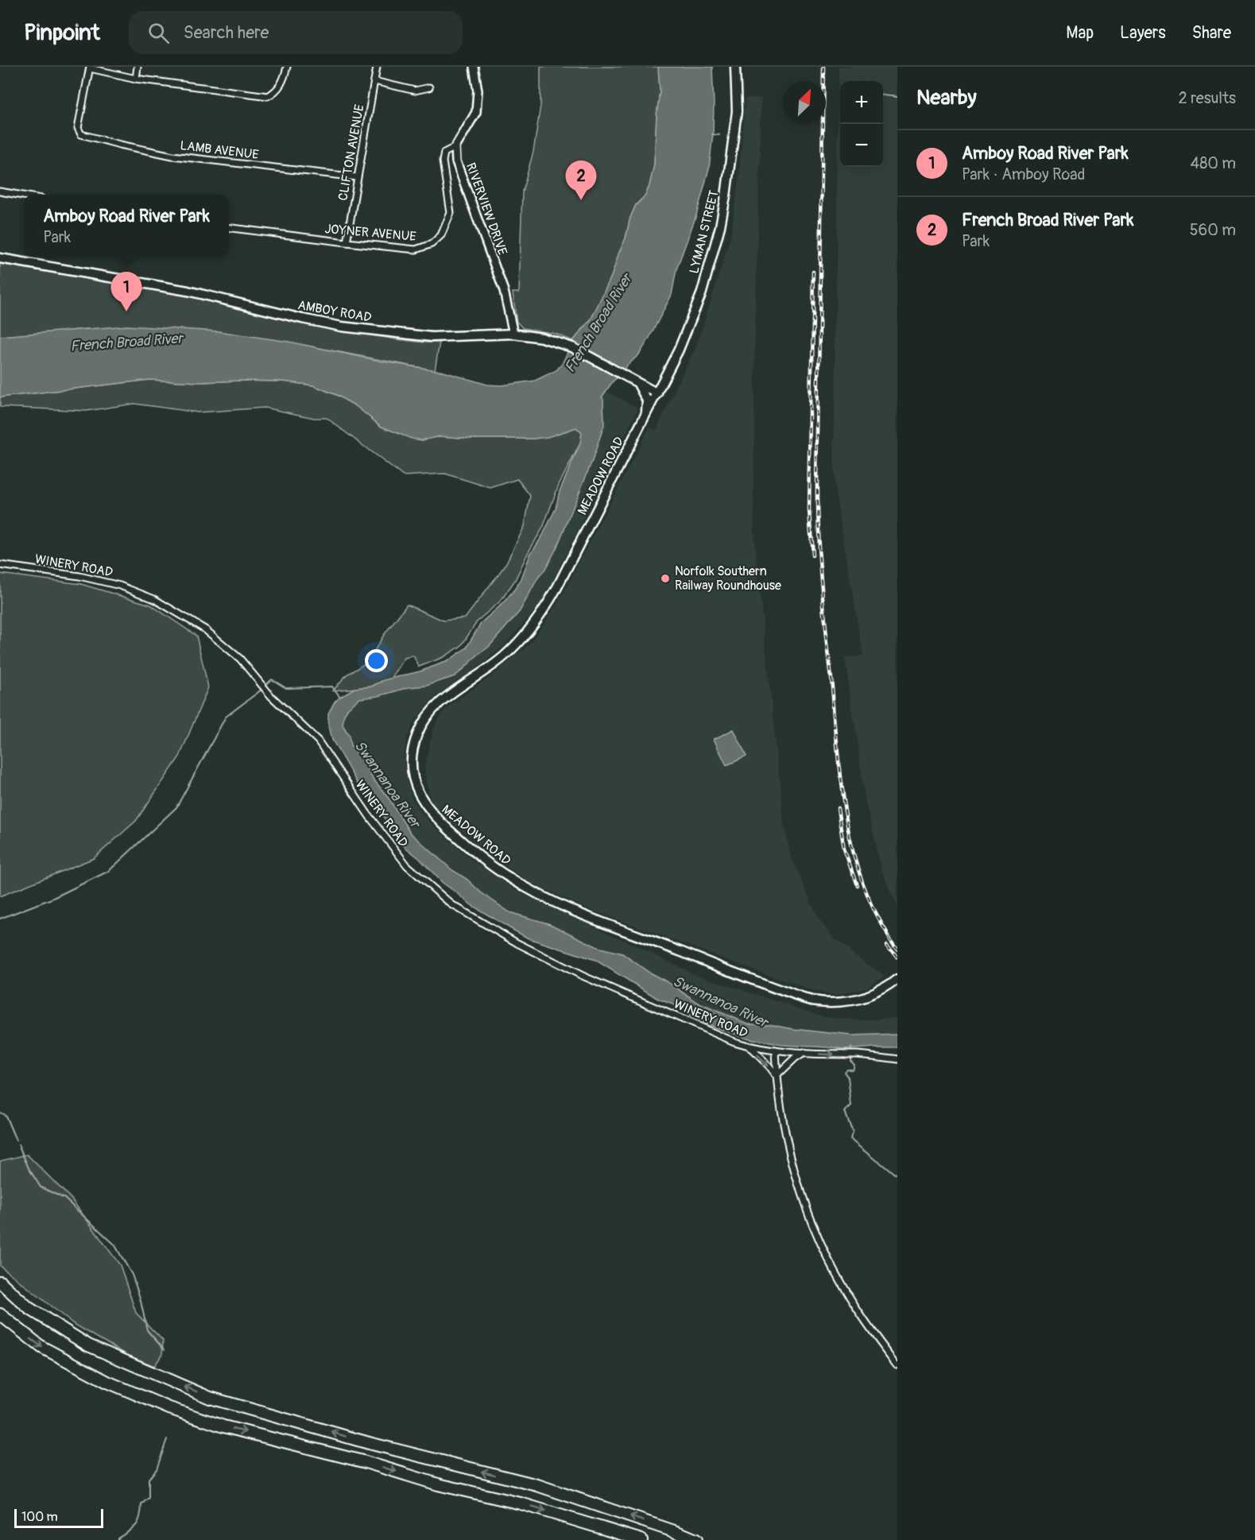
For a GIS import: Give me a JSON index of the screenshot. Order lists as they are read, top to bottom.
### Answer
{
  "streets": {
    "main road": ["LYMAN STREET", "AMBOY ROAD", "MEADOW ROAD"],
    "street": [
      "LAMB AVENUE",
      "CLIFTON AVENUE",
      "RIVERVIEW DRIVE",
      "JOYNER AVENUE",
      "WINERY ROAD"
    ]
  },
  "crossings": [
    ["LAMB AVENUE", "CLIFTON AVENUE"],
    ["CLIFTON AVENUE", "JOYNER AVENUE"],
    ["RIVERVIEW DRIVE", "JOYNER AVENUE"],
    ["RIVERVIEW DRIVE", "AMBOY ROAD"],
    ["LYMAN STREET", "AMBOY ROAD"],
    ["LYMAN STREET", "MEADOW ROAD"],
    ["AMBOY ROAD", "MEADOW ROAD"]
  ],
  "water": ["French Broad River", "Swannanoa River"],
  "places": ["Norfolk Southern Railway Roundhouse"],
  "scale_bar": "100 m",
  "north": "top right",
  "page": {
    "header": "Pinpoint",
    "search": "Search here",
    "nav": ["Map", "Layers", "Share"],
    "heading": ["Nearby", "2 results"],
    "map_buttons": ["+", "−"],
    "list": [
      {
        "mark": "1",
        "name": "Amboy Road River Park",
        "note": "Park · Amboy Road",
        "value": "480 m"
      },
      {
        "mark": "2",
        "name": "French Broad River Park",
        "note": "Park",
        "value": "560 m"
      }
    ],
    "pins": ["2", "1"],
    "popup": ["Amboy Road River Park", "Park"],
    "scale": "100 m"
  }
}
